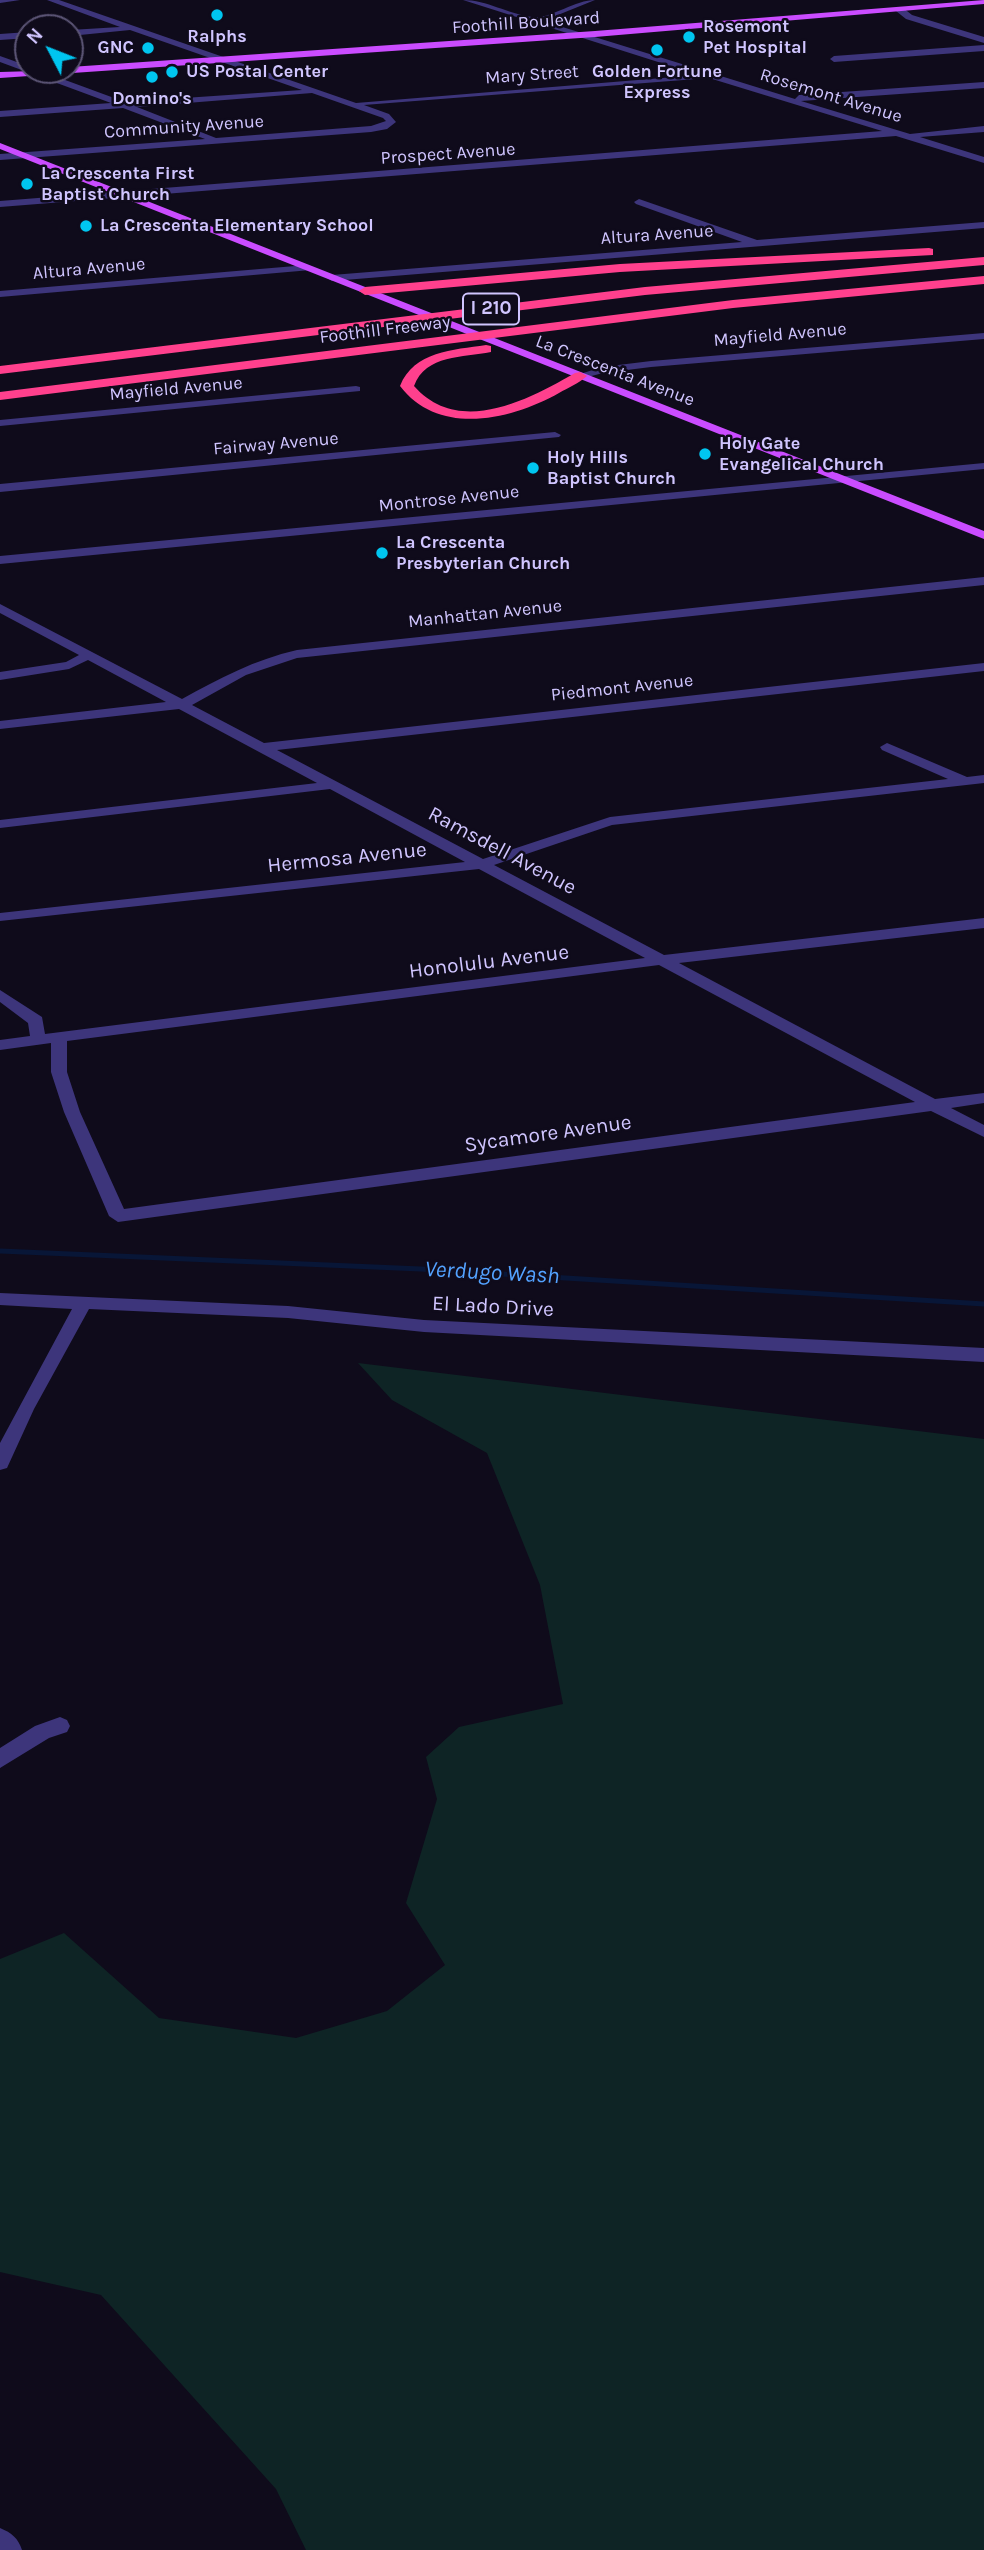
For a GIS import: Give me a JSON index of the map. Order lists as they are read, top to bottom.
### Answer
{
  "streets": {
    "highway": ["I 210", "Foothill Freeway"],
    "main road": ["Foothill Boulevard", "La Crescenta Avenue"],
    "street": [
      "Mary Street",
      "Rosemont Avenue",
      "Community Avenue",
      "Prospect Avenue",
      "Altura Avenue",
      "Mayfield Avenue",
      "Fairway Avenue",
      "Montrose Avenue",
      "Manhattan Avenue",
      "Piedmont Avenue",
      "Ramsdell Avenue",
      "Hermosa Avenue",
      "Honolulu Avenue",
      "Sycamore Avenue",
      "El Lado Drive"
    ]
  },
  "crossings": [
    ["Foothill Boulevard", "Rosemont Avenue"],
    ["Mary Street", "Rosemont Avenue"],
    ["Mary Street", "Community Avenue"],
    ["Rosemont Avenue", "Prospect Avenue"],
    ["Community Avenue", "La Crescenta Avenue"],
    ["Prospect Avenue", "La Crescenta Avenue"],
    ["Altura Avenue", "La Crescenta Avenue"],
    ["Mayfield Avenue", "La Crescenta Avenue"],
    ["La Crescenta Avenue", "Montrose Avenue"],
    ["Manhattan Avenue", "Ramsdell Avenue"],
    ["Piedmont Avenue", "Ramsdell Avenue"],
    ["Ramsdell Avenue", "Hermosa Avenue"],
    ["Ramsdell Avenue", "Honolulu Avenue"],
    ["Ramsdell Avenue", "Sycamore Avenue"],
    ["Honolulu Avenue", "Sycamore Avenue"]
  ],
  "water": ["Verdugo Wash"],
  "places": [
    "Ralphs",
    "Rosemont Pet Hospital",
    "GNC",
    "Golden Fortune Express",
    "US Postal Center",
    "Domino's",
    "La Crescenta First Baptist Church",
    "La Crescenta Elementary School",
    "Holy Gate Evangelical Church",
    "Holy Hills Baptist Church",
    "La Crescenta Presbyterian Church"
  ],
  "north": "top left"
}
